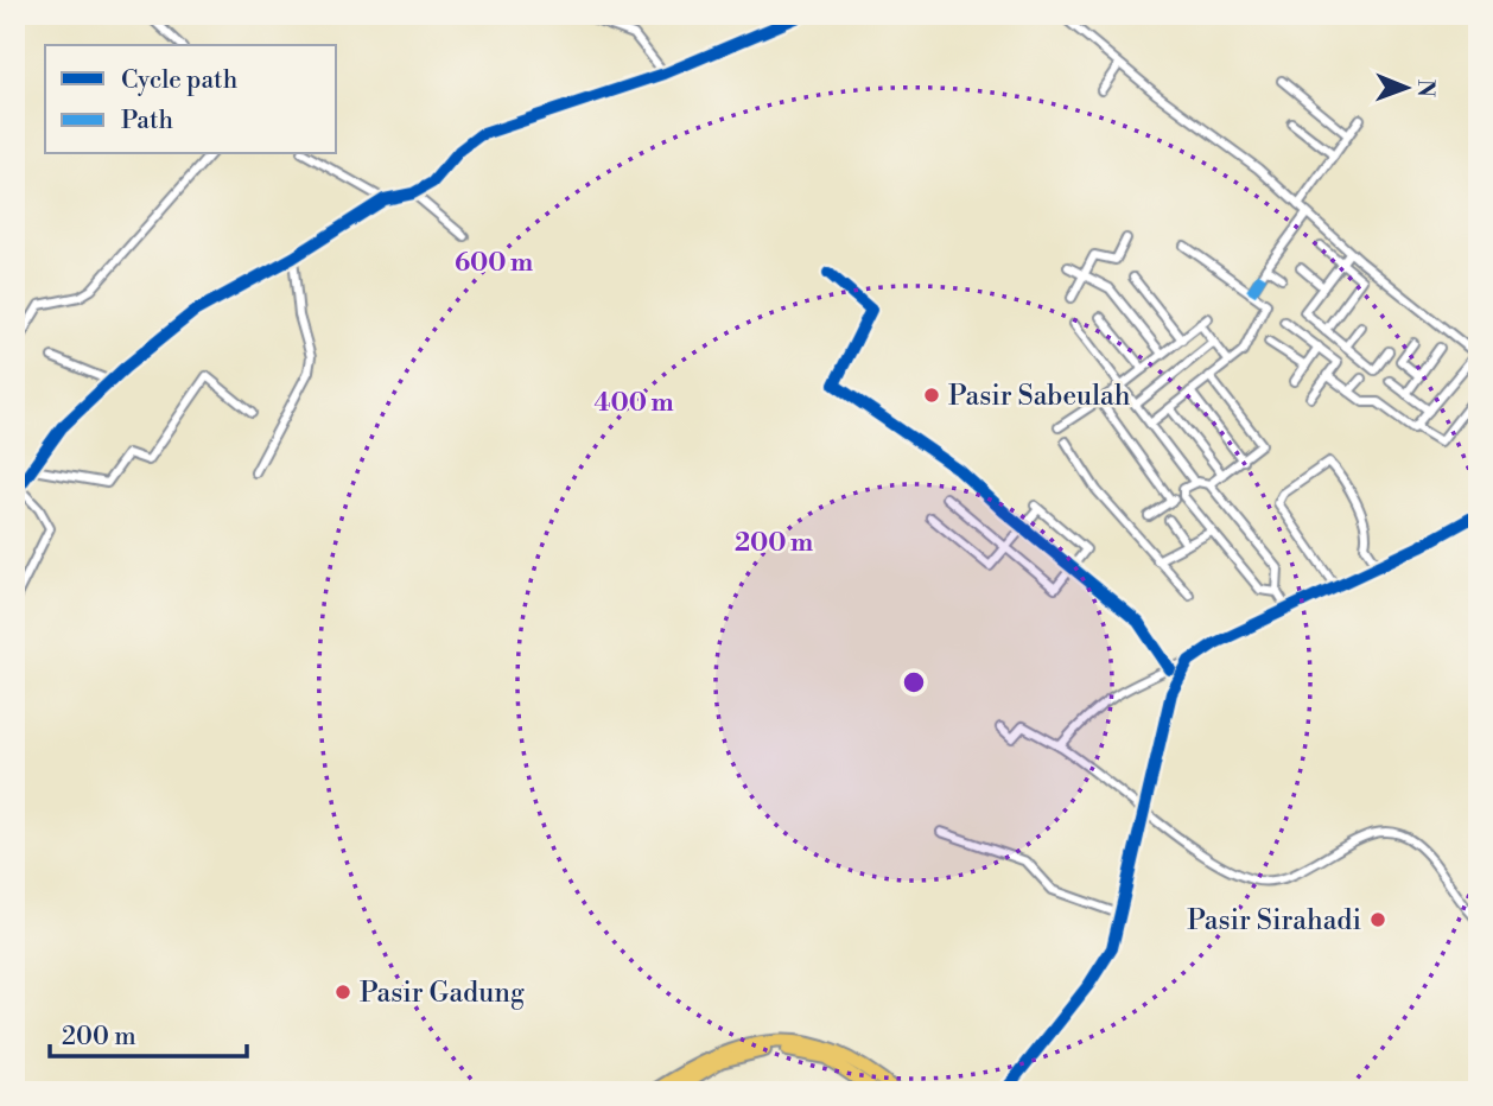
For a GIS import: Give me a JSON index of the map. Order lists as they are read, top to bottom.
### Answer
{
  "places": ["Pasir Sabeulah", "Pasir Sirahadi", "Pasir Gadung"],
  "legend": ["Cycle path", "Path"],
  "scale_bar": "200 m",
  "north": "right",
  "rings": ["600 m", "400 m", "200 m"]
}
